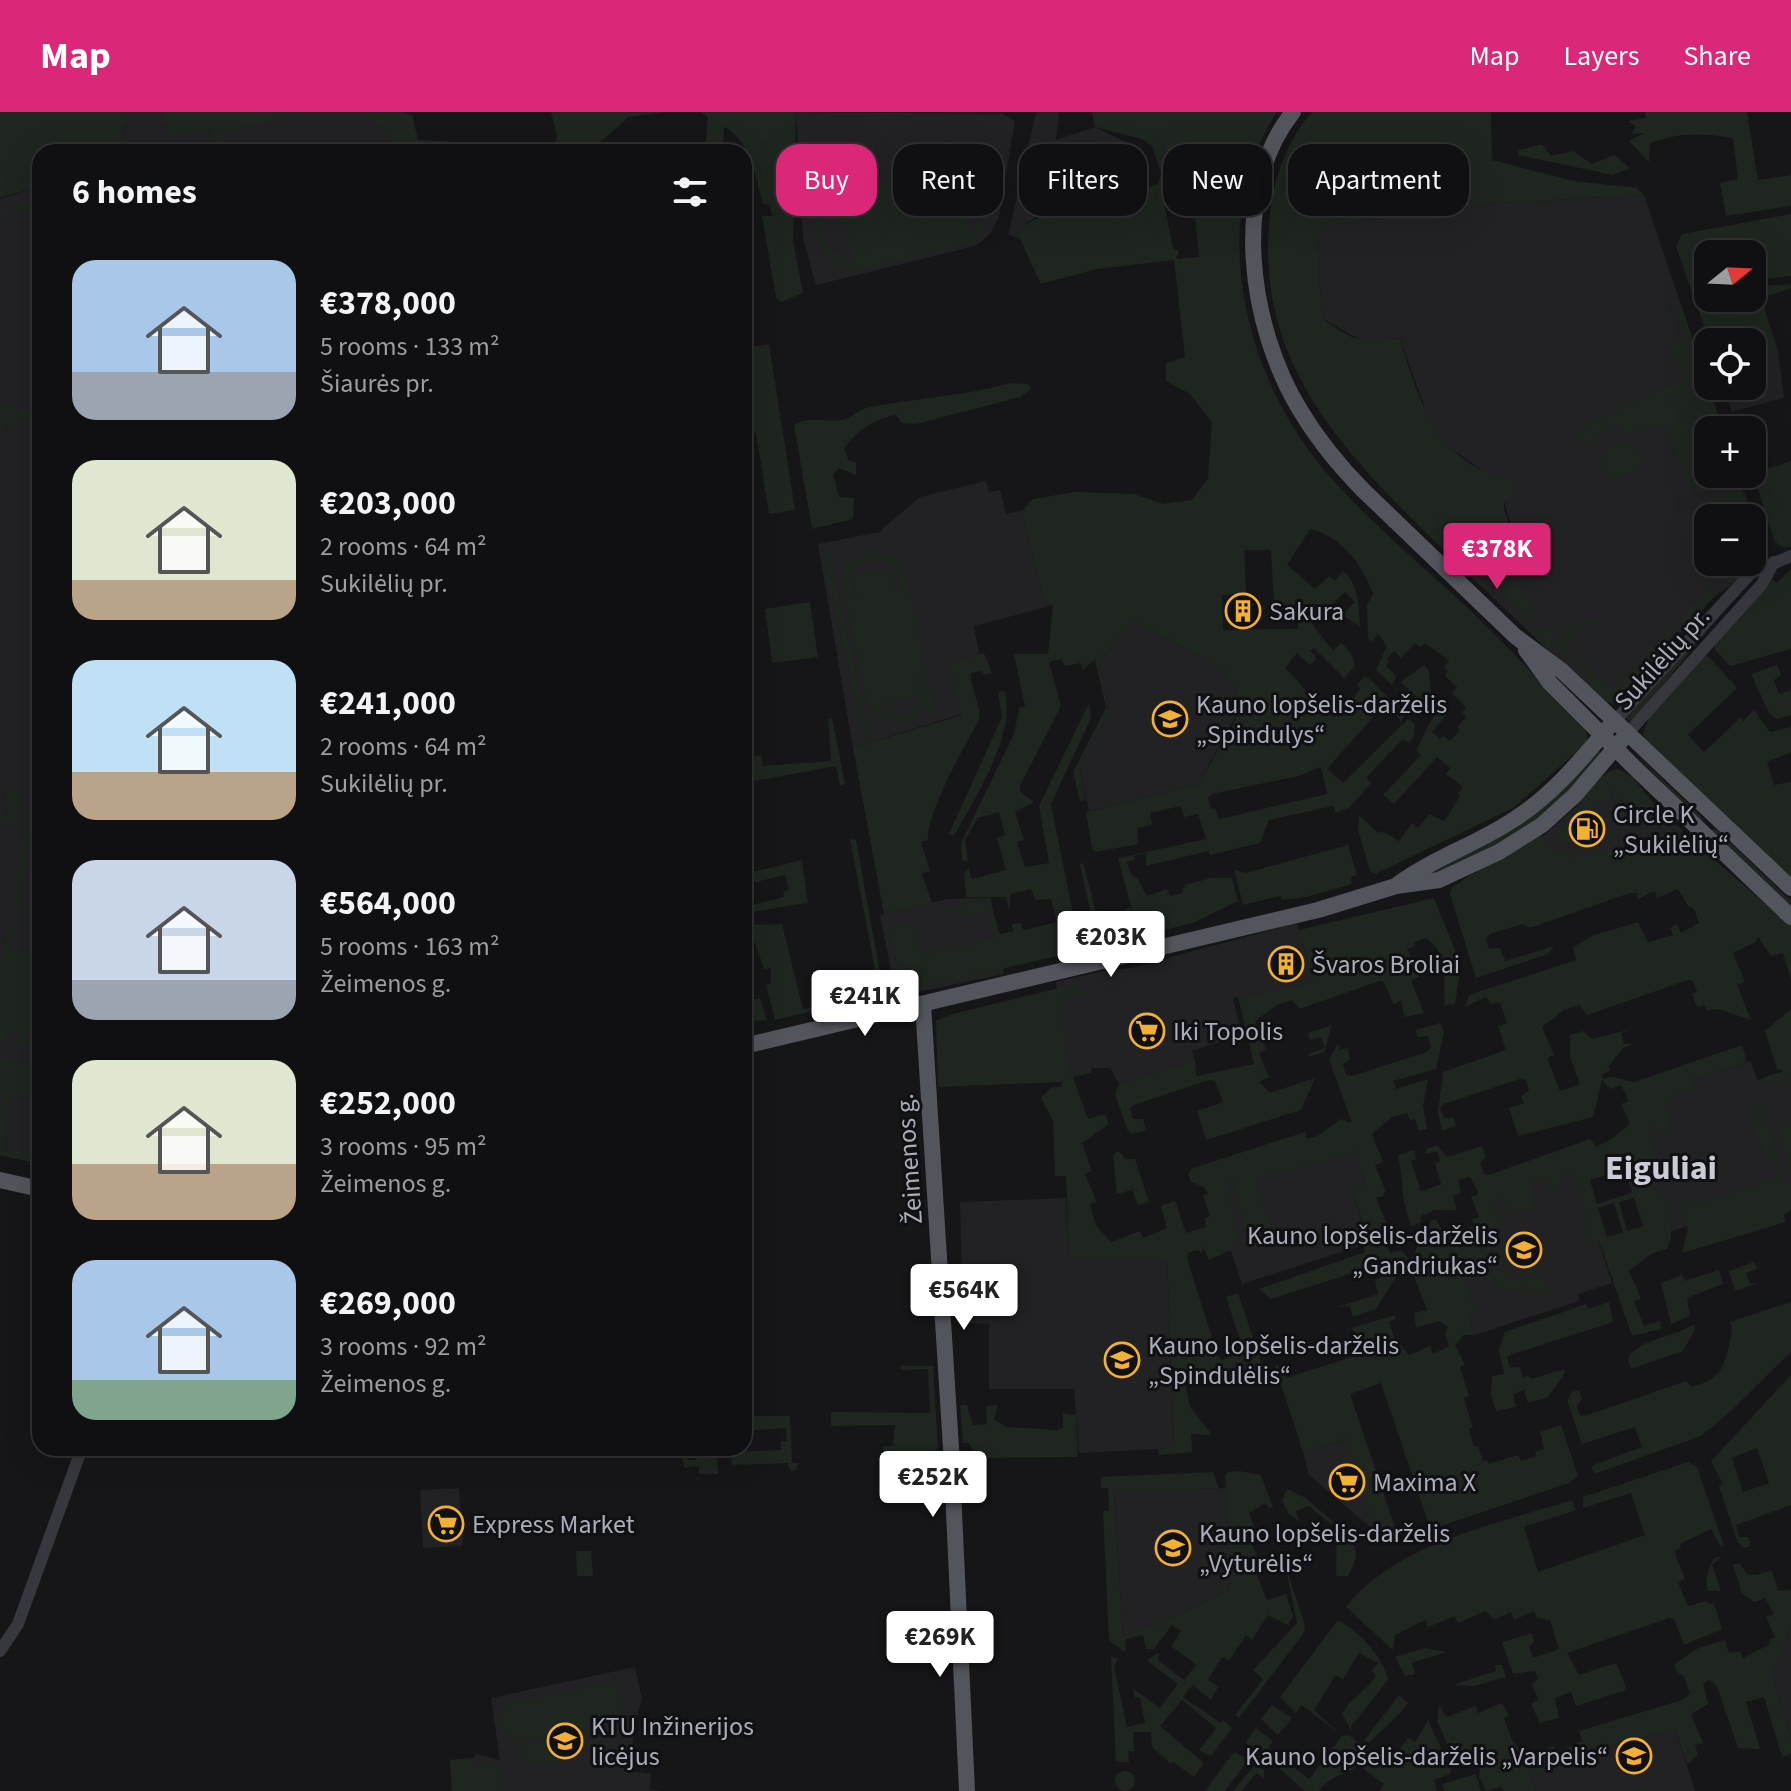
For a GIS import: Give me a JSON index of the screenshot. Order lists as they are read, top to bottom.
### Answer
{
  "streets": {
    "main road": ["Sukilėlių pr.", "Žeimenos g."]
  },
  "crossings": [
    ["Sukilėlių pr.", "Žeimenos g."]
  ],
  "districts": ["Eiguliai"],
  "places": {
    "building": ["Sakura", "Švaros Broliai"],
    "school or university": [
      "Kauno lopšelis-darželis „Spindulys“",
      "Kauno lopšelis-darželis „Gandriukas“",
      "Kauno lopšelis-darželis „Spindulėlis“",
      "Kauno lopšelis-darželis „Vyturėlis“",
      "KTU Inžinerijos licėjus",
      "Kauno lopšelis-darželis „Varpelis“"
    ],
    "fuel station": ["Circle K „Sukilėlių“"],
    "supermarket": ["Iki Topolis", "Maxima X", "Express Market"]
  },
  "north": "right",
  "page": {
    "header": "Map",
    "nav": ["Map", "Layers", "Share"],
    "chip": [
      "Buy",
      "Rent",
      "Filters",
      "New",
      "Apartment"
    ],
    "heading": "6 homes",
    "map_buttons": ["+", "−"],
    "list": [
      {
        "name": "€378,000",
        "note": "5 rooms · 133 m² · Šiaurės pr."
      },
      {
        "name": "€203,000",
        "note": "2 rooms · 64 m² · Sukilėlių pr."
      },
      {
        "name": "€241,000",
        "note": "2 rooms · 64 m² · Sukilėlių pr."
      },
      {
        "name": "€564,000",
        "note": "5 rooms · 163 m² · Žeimenos g."
      },
      {
        "name": "€252,000",
        "note": "3 rooms · 95 m² · Žeimenos g."
      },
      {
        "name": "€269,000",
        "note": "3 rooms · 92 m² · Žeimenos g."
      }
    ],
    "price": [
      "€378K",
      "€203K",
      "€241K",
      "€564K",
      "€252K",
      "€269K"
    ]
  }
}
